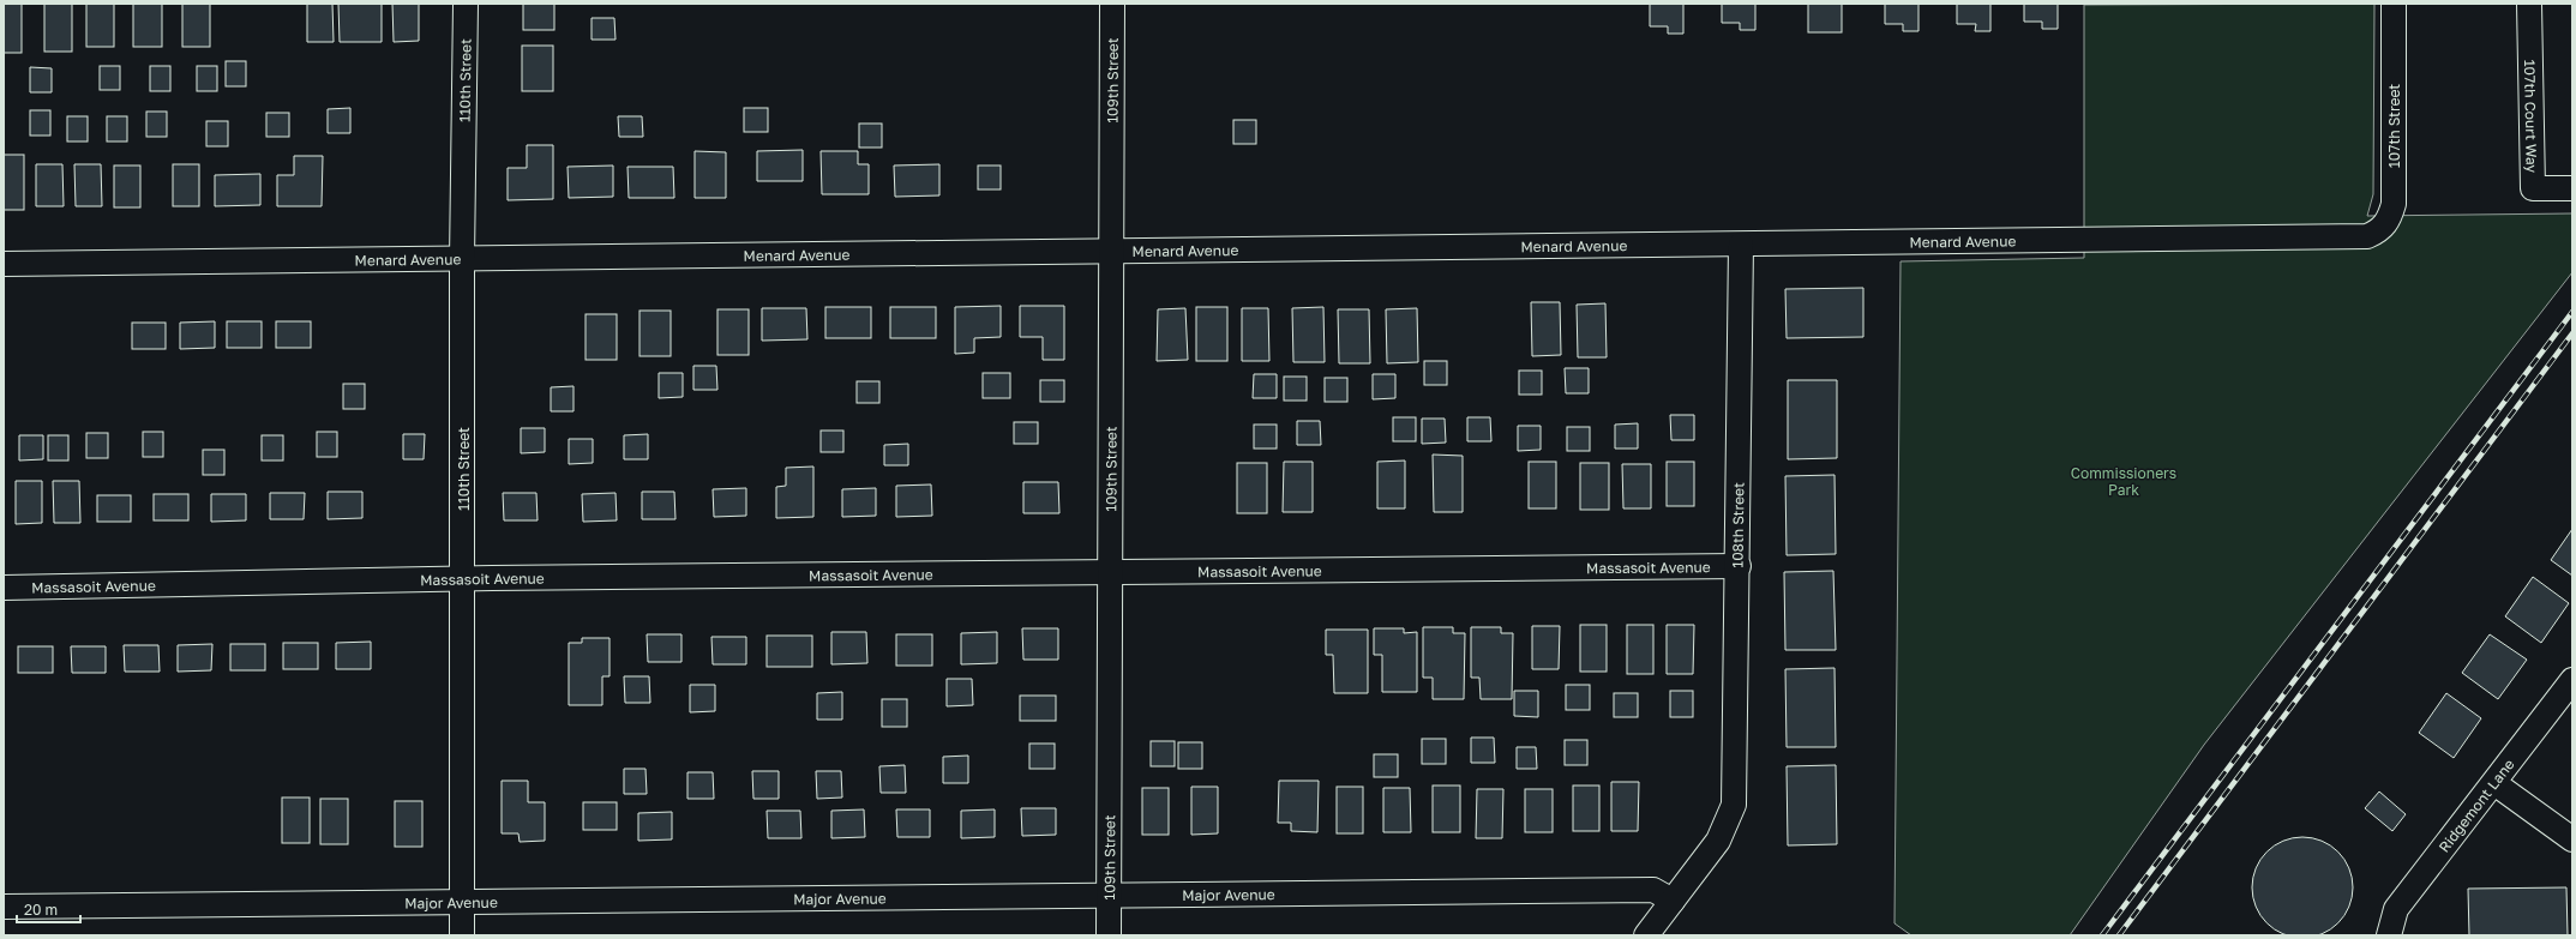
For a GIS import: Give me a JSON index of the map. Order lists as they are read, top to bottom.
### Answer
{
  "streets": {
    "street": [
      "110th Street",
      "109th Street",
      "107th Court Way",
      "107th Street",
      "Menard Avenue",
      "108th Street",
      "Massasoit Avenue",
      "Ridgemont Lane",
      "Major Avenue"
    ]
  },
  "crossings": [
    ["110th Street", "Menard Avenue"],
    ["110th Street", "Massasoit Avenue"],
    ["110th Street", "Major Avenue"],
    ["109th Street", "Menard Avenue"],
    ["109th Street", "Massasoit Avenue"],
    ["109th Street", "Major Avenue"],
    ["107th Street", "Menard Avenue"],
    ["Menard Avenue", "108th Street"],
    ["108th Street", "Massasoit Avenue"],
    ["108th Street", "Major Avenue"]
  ],
  "parks": ["Commissioners Park"],
  "scale_bar": "20 m"
}
